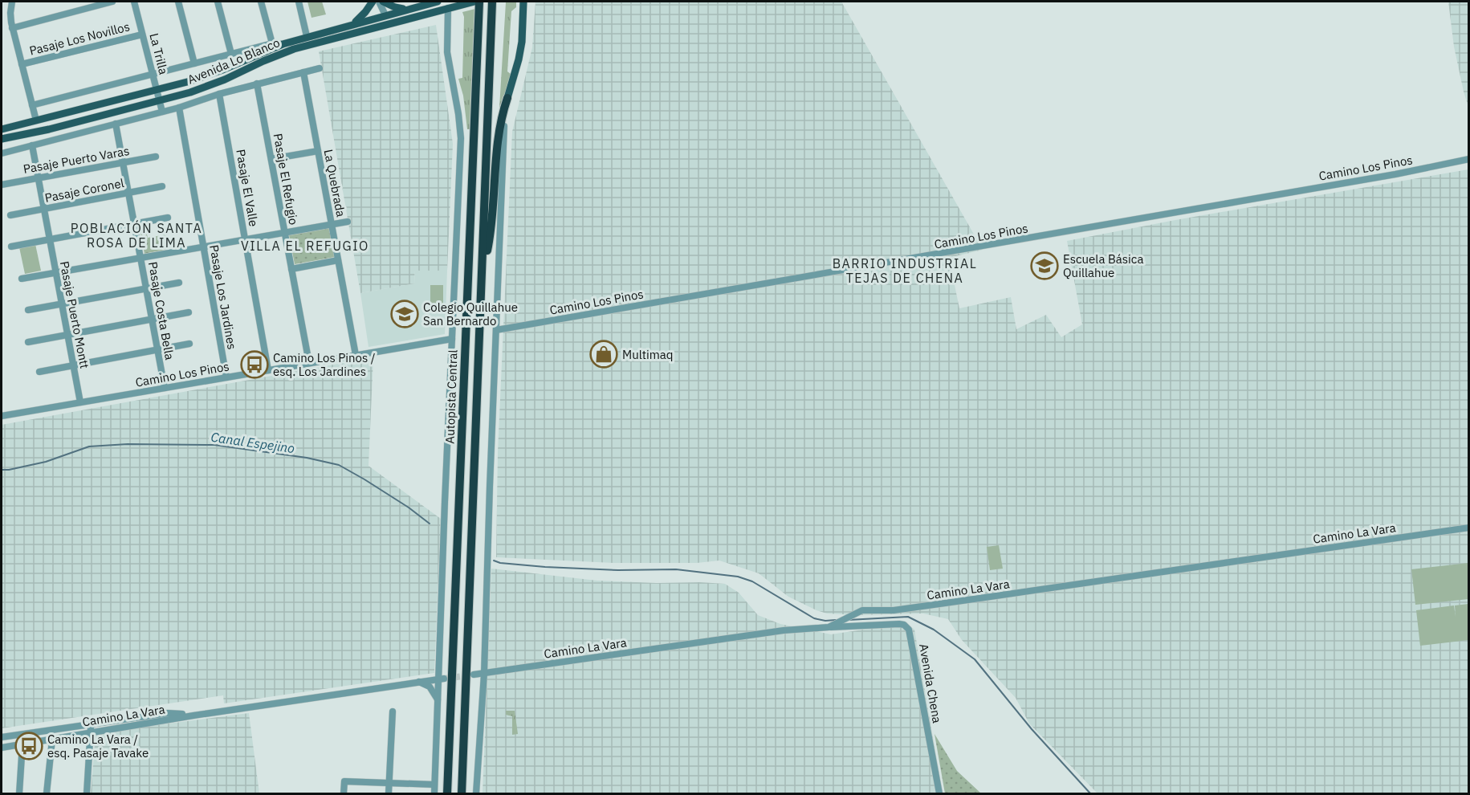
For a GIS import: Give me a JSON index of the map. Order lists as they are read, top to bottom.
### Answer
{
  "streets": {
    "highway": ["Autopista Central"],
    "main road": ["Avenida Lo Blanco"],
    "street": [
      "Pasaje Los Novillos",
      "La Trilla",
      "Pasaje Puerto Varas",
      "Camino Los Pinos",
      "Pasaje El Refugio",
      "La Quebrada",
      "Pasaje El Valle",
      "Pasaje Coronel",
      "Pasaje Los Jardines",
      "Pasaje Costa Bella",
      "Pasaje Puerto Montt",
      "Camino La Vara",
      "Avenida Chena"
    ]
  },
  "crossings": [
    ["Pasaje Los Novillos", "La Trilla"],
    ["La Trilla", "Avenida Lo Blanco"],
    ["Avenida Lo Blanco", "Pasaje El Refugio"],
    ["Avenida Lo Blanco", "La Quebrada"],
    ["Avenida Lo Blanco", "Pasaje El Valle"],
    ["Avenida Lo Blanco", "Pasaje Los Jardines"],
    ["Avenida Lo Blanco", "Pasaje Costa Bella"],
    ["Avenida Lo Blanco", "Pasaje Puerto Montt"],
    ["Pasaje Puerto Varas", "Pasaje Costa Bella"],
    ["Pasaje Puerto Varas", "Pasaje Puerto Montt"],
    ["Camino Los Pinos", "Pasaje El Refugio"],
    ["Camino Los Pinos", "La Quebrada"],
    ["Camino Los Pinos", "Pasaje El Valle"],
    ["Camino Los Pinos", "Pasaje Los Jardines"],
    ["Camino Los Pinos", "Pasaje Costa Bella"],
    ["Camino Los Pinos", "Pasaje Puerto Montt"],
    ["Pasaje Coronel", "Pasaje Costa Bella"],
    ["Pasaje Coronel", "Pasaje Puerto Montt"],
    ["Camino La Vara", "Avenida Chena"]
  ],
  "districts": ["POBLACIÓN SANTA ROSA DE LIMA", "VILLA EL REFUGIO", "BARRIO INDUSTRIAL TEJAS DE CHENA"],
  "water": ["Canal Espejino"],
  "places": {
    "school or university": ["Escuela Básica Quillahue", "Colegio Quillahue San Bernardo"],
    "shop": ["Multimaq"],
    "bus stop": ["Camino Los Pinos / esq. Los Jardines", "Camino La Vara / esq. Pasaje Tavake"]
  }
}
